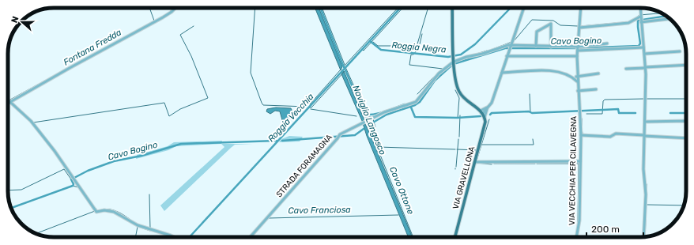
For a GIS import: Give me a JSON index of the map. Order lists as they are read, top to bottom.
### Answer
{
  "streets": {
    "main road": ["VIA GRAVELLONA"],
    "street": ["STRADA FORAMAGNA", "VIA VECCHIA PER CILAVEGNA"]
  },
  "crossings": [
    ["STRADA FORAMAGNA", "VIA GRAVELLONA"]
  ],
  "water": [
    "Cavo Bogino",
    "Fontana Fredda",
    "Roggia Negra",
    "Roggia Vecchia",
    "Naviglio Langosco",
    "Cavo Ottone",
    "Cavo Franciosa"
  ],
  "scale_bar": "200 m",
  "north": "left"
}
